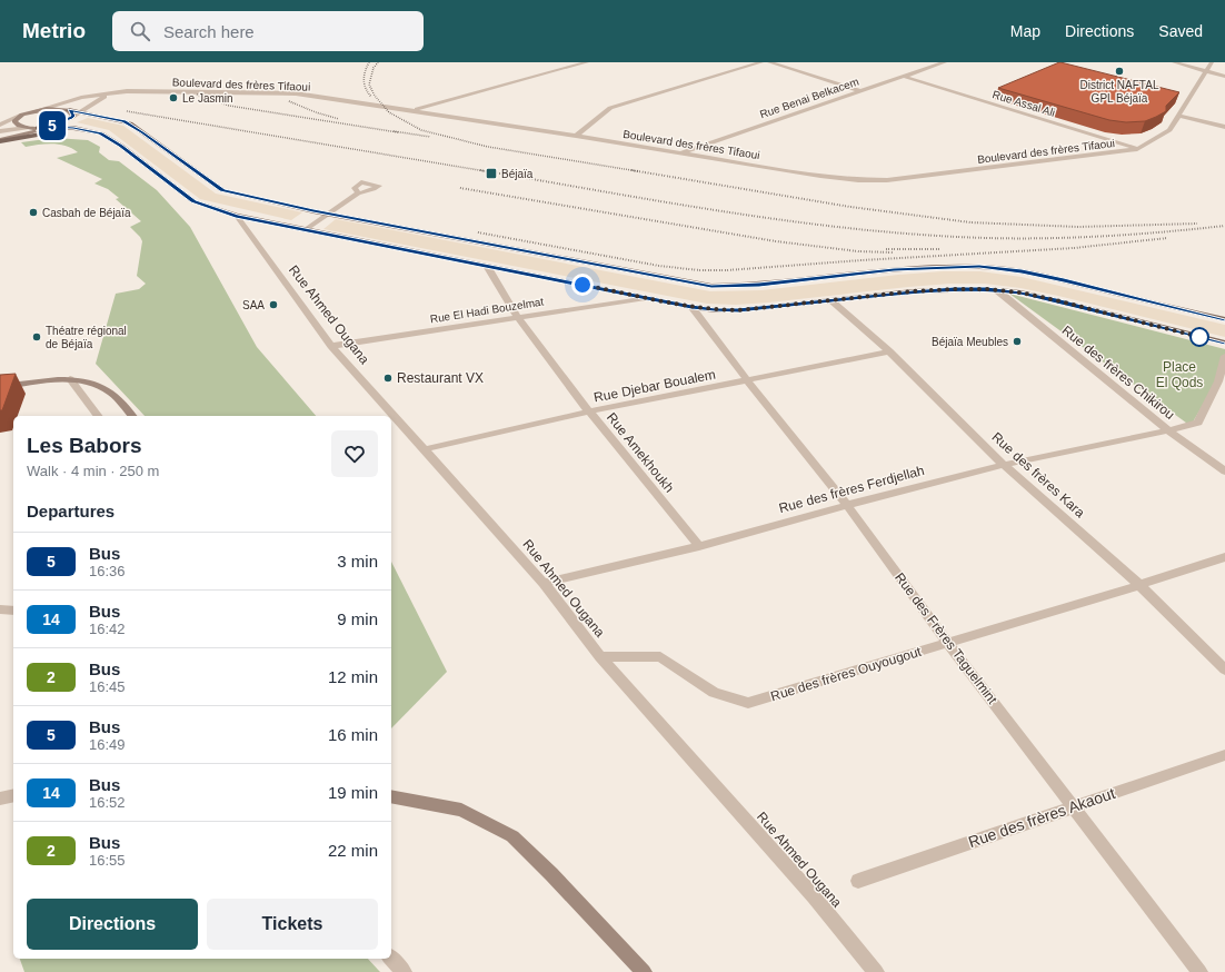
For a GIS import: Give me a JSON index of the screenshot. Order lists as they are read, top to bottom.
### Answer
{
  "streets": {
    "street": [
      "Boulevard des frères Tifaoui",
      "Rue Benai Belkacem",
      "Rue Assal Ali",
      "Rue El Hadi Bouzelmat",
      "Rue Ahmed Ougana",
      "Rue des frères Chikirou",
      "Rue Djebar Boualem",
      "Rue Amekhoukh",
      "Rue des frères Kara",
      "Rue des frères Ferdjellah",
      "Rue des Frères Taguelmint",
      "Rue des frères Ouyougout",
      "Rue des frères Akaout"
    ]
  },
  "crossings": [
    ["Boulevard des frères Tifaoui", "Rue Benai Belkacem"],
    ["Boulevard des frères Tifaoui", "Rue Assal Ali"],
    ["Rue Benai Belkacem", "Rue Assal Ali"],
    ["Rue El Hadi Bouzelmat", "Rue Ahmed Ougana"],
    ["Rue El Hadi Bouzelmat", "Rue Amekhoukh"],
    ["Rue Ahmed Ougana", "Rue Djebar Boualem"],
    ["Rue Ahmed Ougana", "Rue des frères Ferdjellah"],
    ["Rue Ahmed Ougana", "Rue des frères Ouyougout"],
    ["Rue des frères Chikirou", "Rue des frères Ferdjellah"],
    ["Rue Djebar Boualem", "Rue Amekhoukh"],
    ["Rue Djebar Boualem", "Rue des frères Kara"],
    ["Rue Djebar Boualem", "Rue des Frères Taguelmint"],
    ["Rue Amekhoukh", "Rue des frères Ferdjellah"],
    ["Rue des frères Kara", "Rue des frères Ferdjellah"],
    ["Rue des frères Kara", "Rue des frères Ouyougout"],
    ["Rue des frères Ferdjellah", "Rue des Frères Taguelmint"],
    ["Rue des Frères Taguelmint", "Rue des frères Ouyougout"],
    ["Rue des Frères Taguelmint", "Rue des frères Akaout"]
  ],
  "parks": ["Place El Qods"],
  "places": {
    "other": [
      "District NAFTAL GPL Béjaïa",
      "Le Jasmin",
      "Casbah de Béjaïa",
      "SAA",
      "Théatre régional de Béjaïa",
      "Béjaïa Meubles",
      "Restaurant VX"
    ],
    "transit": ["Béjaïa"]
  },
  "lines": ["bus line 5"],
  "page": {
    "header": "Metrio",
    "search": "Search here",
    "nav": ["Map", "Directions", "Saved"],
    "on_map": "5",
    "heading": [
      ["Les Babors", "Walk · 4 min · 250 m"],
      "Departures"
    ],
    "list": [
      {
        "mark": "5",
        "name": "Bus",
        "note": "16:36",
        "value": "3 min"
      },
      {
        "mark": "14",
        "name": "Bus",
        "note": "16:42",
        "value": "9 min"
      },
      {
        "mark": "2",
        "name": "Bus",
        "note": "16:45",
        "value": "12 min"
      },
      {
        "mark": "5",
        "name": "Bus",
        "note": "16:49",
        "value": "16 min"
      },
      {
        "mark": "14",
        "name": "Bus",
        "note": "16:52",
        "value": "19 min"
      },
      {
        "mark": "2",
        "name": "Bus",
        "note": "16:55",
        "value": "22 min"
      }
    ],
    "buttons": ["Directions", "Tickets"]
  }
}
